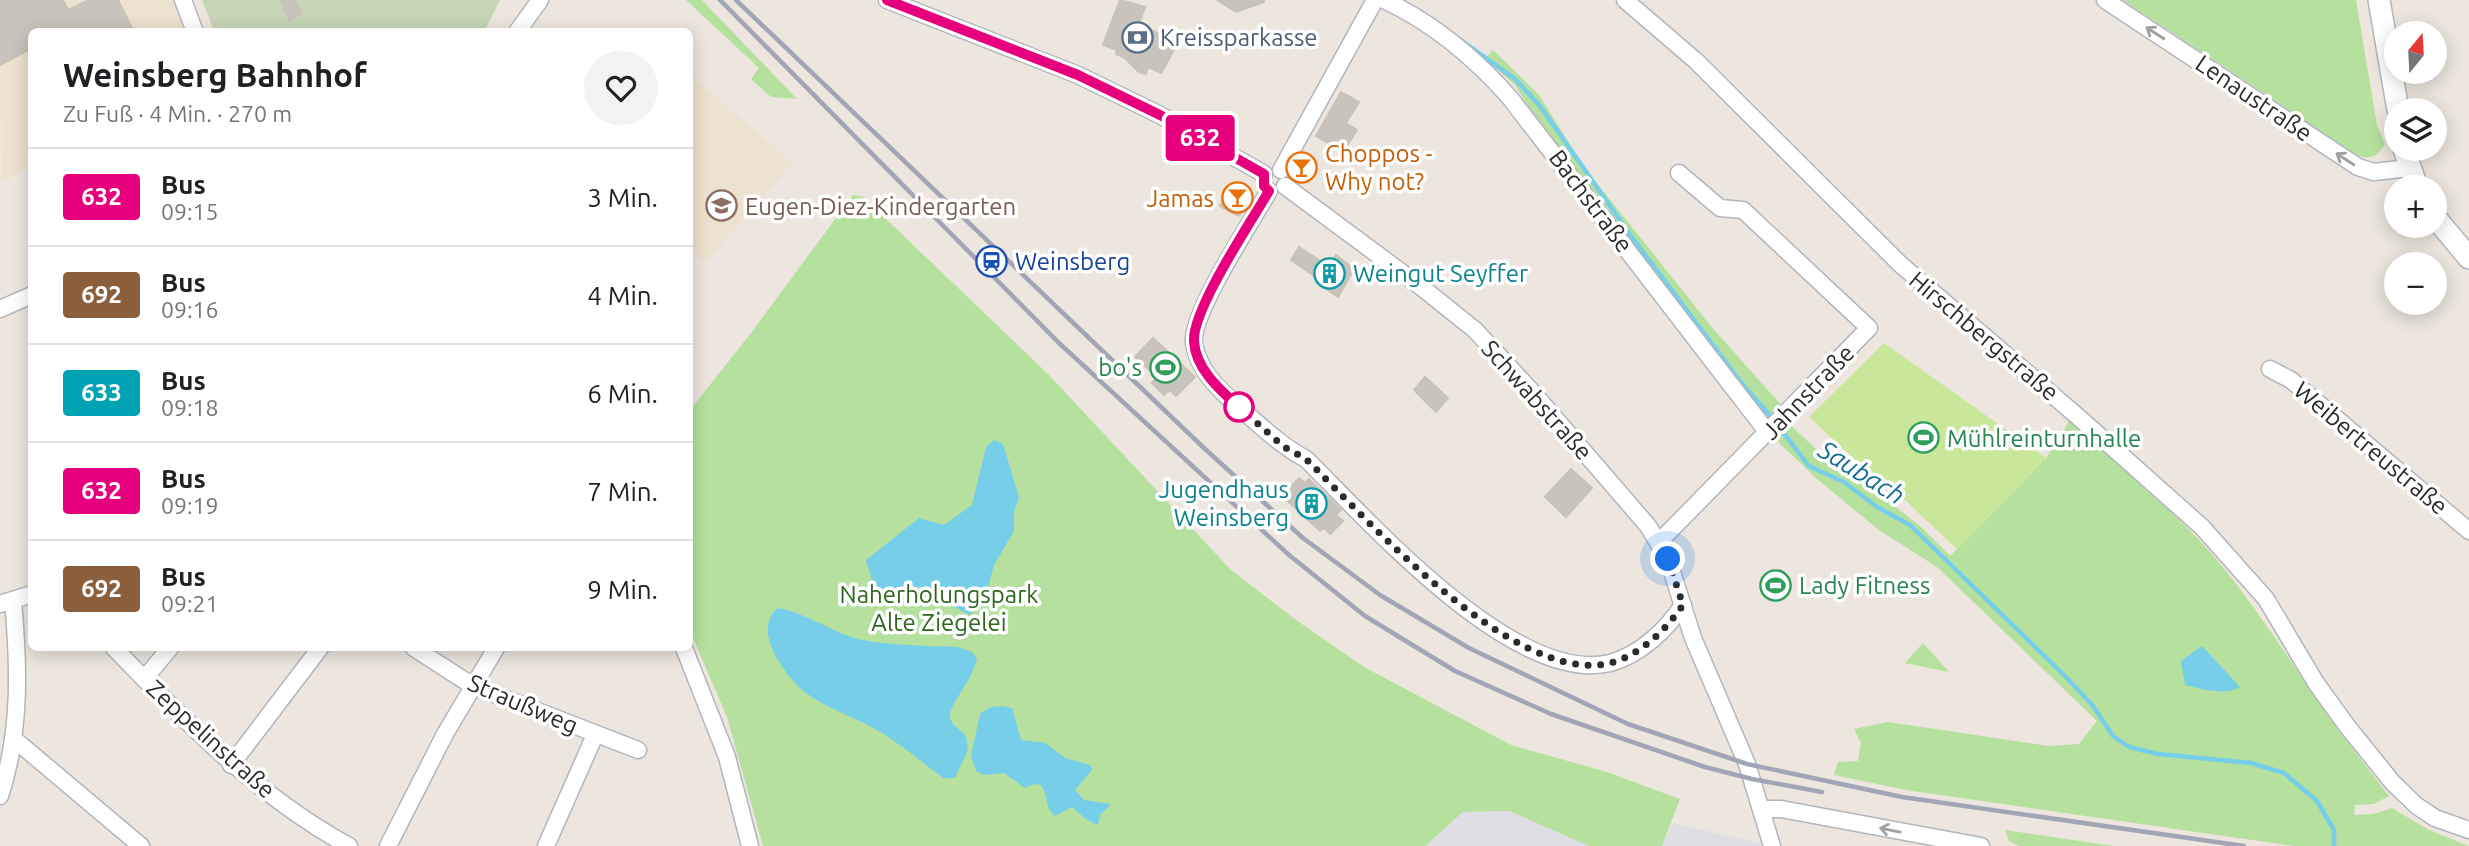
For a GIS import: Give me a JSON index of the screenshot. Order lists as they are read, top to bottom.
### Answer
{
  "streets": {
    "street": [
      "Lenaustraße",
      "Bachstraße",
      "Hirschbergstraße",
      "Jahnstraße",
      "Schwabstraße",
      "Weibertreustraße",
      "Straußweg",
      "Zeppelinstraße"
    ]
  },
  "crossings": [
    ["Bachstraße", "Jahnstraße"],
    ["Jahnstraße", "Schwabstraße"]
  ],
  "one_way": ["Lenaustraße"],
  "water": ["Saubach"],
  "parks": ["Naherholungspark Alte Ziegelei"],
  "places": {
    "bank": ["Kreissparkasse"],
    "bar": ["Choppos - Why not?", "Jamas"],
    "school or university": ["Eugen-Diez-Kindergarten"],
    "station": ["Weinsberg"],
    "building": ["Weingut Seyffer", "Jugendhaus Weinsberg"],
    "sports": ["bo's", "Mühlreinturnhalle", "Lady Fitness"]
  },
  "lines": ["bus line 632"],
  "north": "top",
  "page": {
    "on_map": "632",
    "map_buttons": ["+", "−"],
    "heading": ["Weinsberg Bahnhof", "Zu Fuß · 4 Min. · 270 m"],
    "list": [
      {
        "mark": "632",
        "name": "Bus",
        "note": "09:15",
        "value": "3 Min."
      },
      {
        "mark": "692",
        "name": "Bus",
        "note": "09:16",
        "value": "4 Min."
      },
      {
        "mark": "633",
        "name": "Bus",
        "note": "09:18",
        "value": "6 Min."
      },
      {
        "mark": "632",
        "name": "Bus",
        "note": "09:19",
        "value": "7 Min."
      },
      {
        "mark": "692",
        "name": "Bus",
        "note": "09:21",
        "value": "9 Min."
      }
    ]
  }
}
